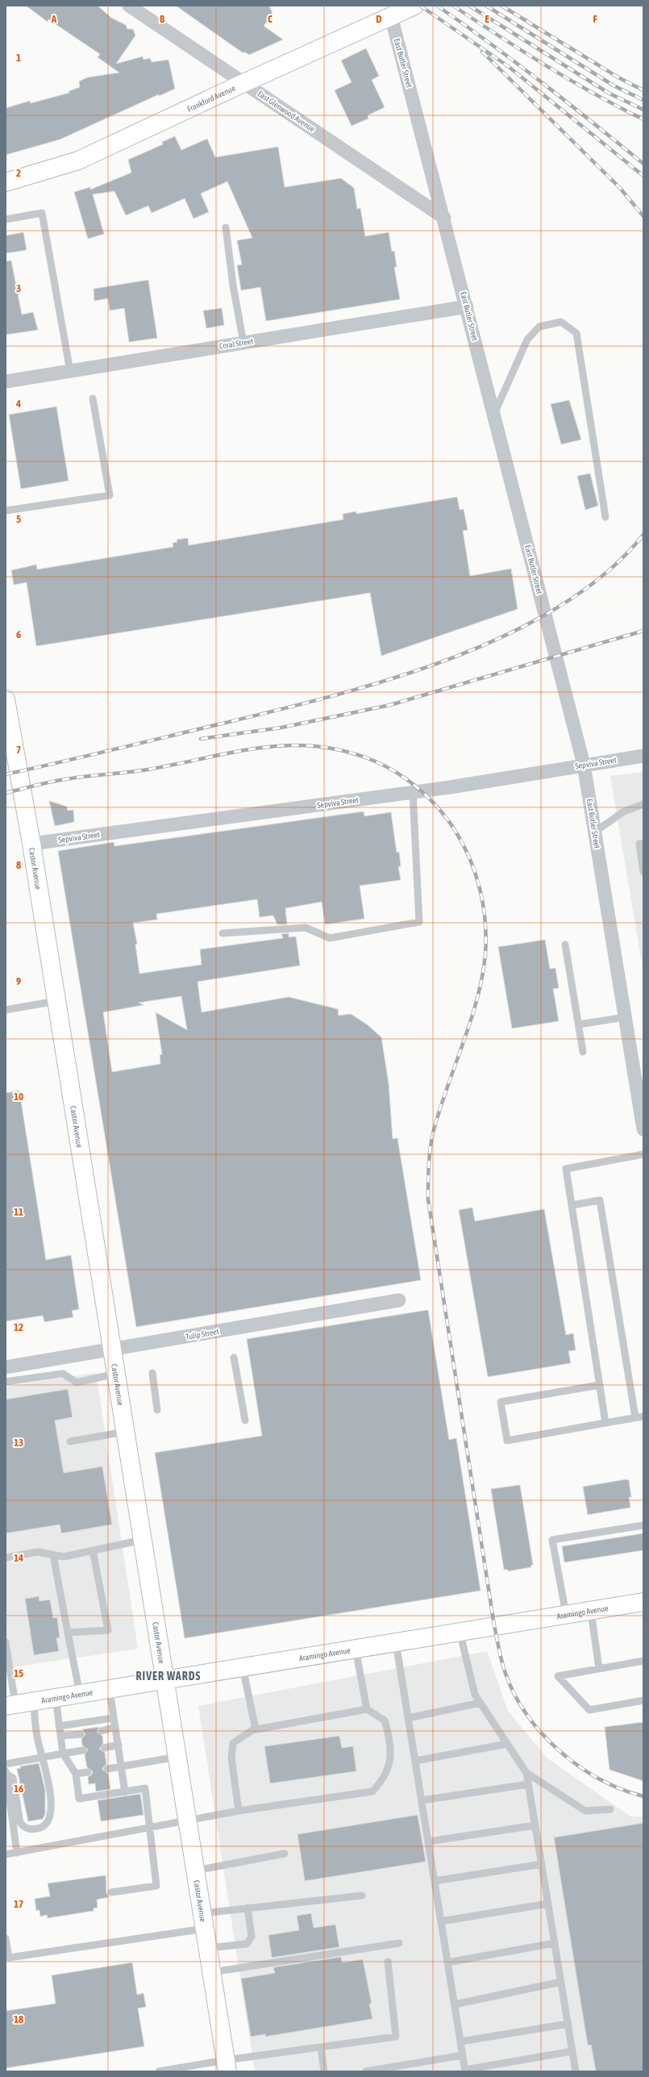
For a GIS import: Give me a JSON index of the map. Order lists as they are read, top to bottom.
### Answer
{
  "streets": {
    "main road": ["Frankford Avenue", "Castor Avenue", "Aramingo Avenue"],
    "street": [
      "East Butler Street",
      "East Glenwood Avenue",
      "Coral Street",
      "Sepviva Street",
      "Tulip Street"
    ]
  },
  "crossings": [
    ["East Butler Street", "Frankford Avenue"],
    ["East Butler Street", "East Glenwood Avenue"],
    ["East Butler Street", "Coral Street"],
    ["East Butler Street", "Sepviva Street"],
    ["Frankford Avenue", "East Glenwood Avenue"],
    ["Sepviva Street", "Castor Avenue"],
    ["Castor Avenue", "Tulip Street"],
    ["Castor Avenue", "Aramingo Avenue"]
  ],
  "districts": ["RIVER WARDS"],
  "grid": {
    "columns": [
      "A",
      "B",
      "C",
      "D",
      "E",
      "F"
    ],
    "rows": [
      "1",
      "2",
      "3",
      "4",
      "5",
      "6",
      "7",
      "8",
      "9",
      "10",
      "11",
      "12",
      "13",
      "14",
      "15",
      "16",
      "17",
      "18"
    ]
  }
}
